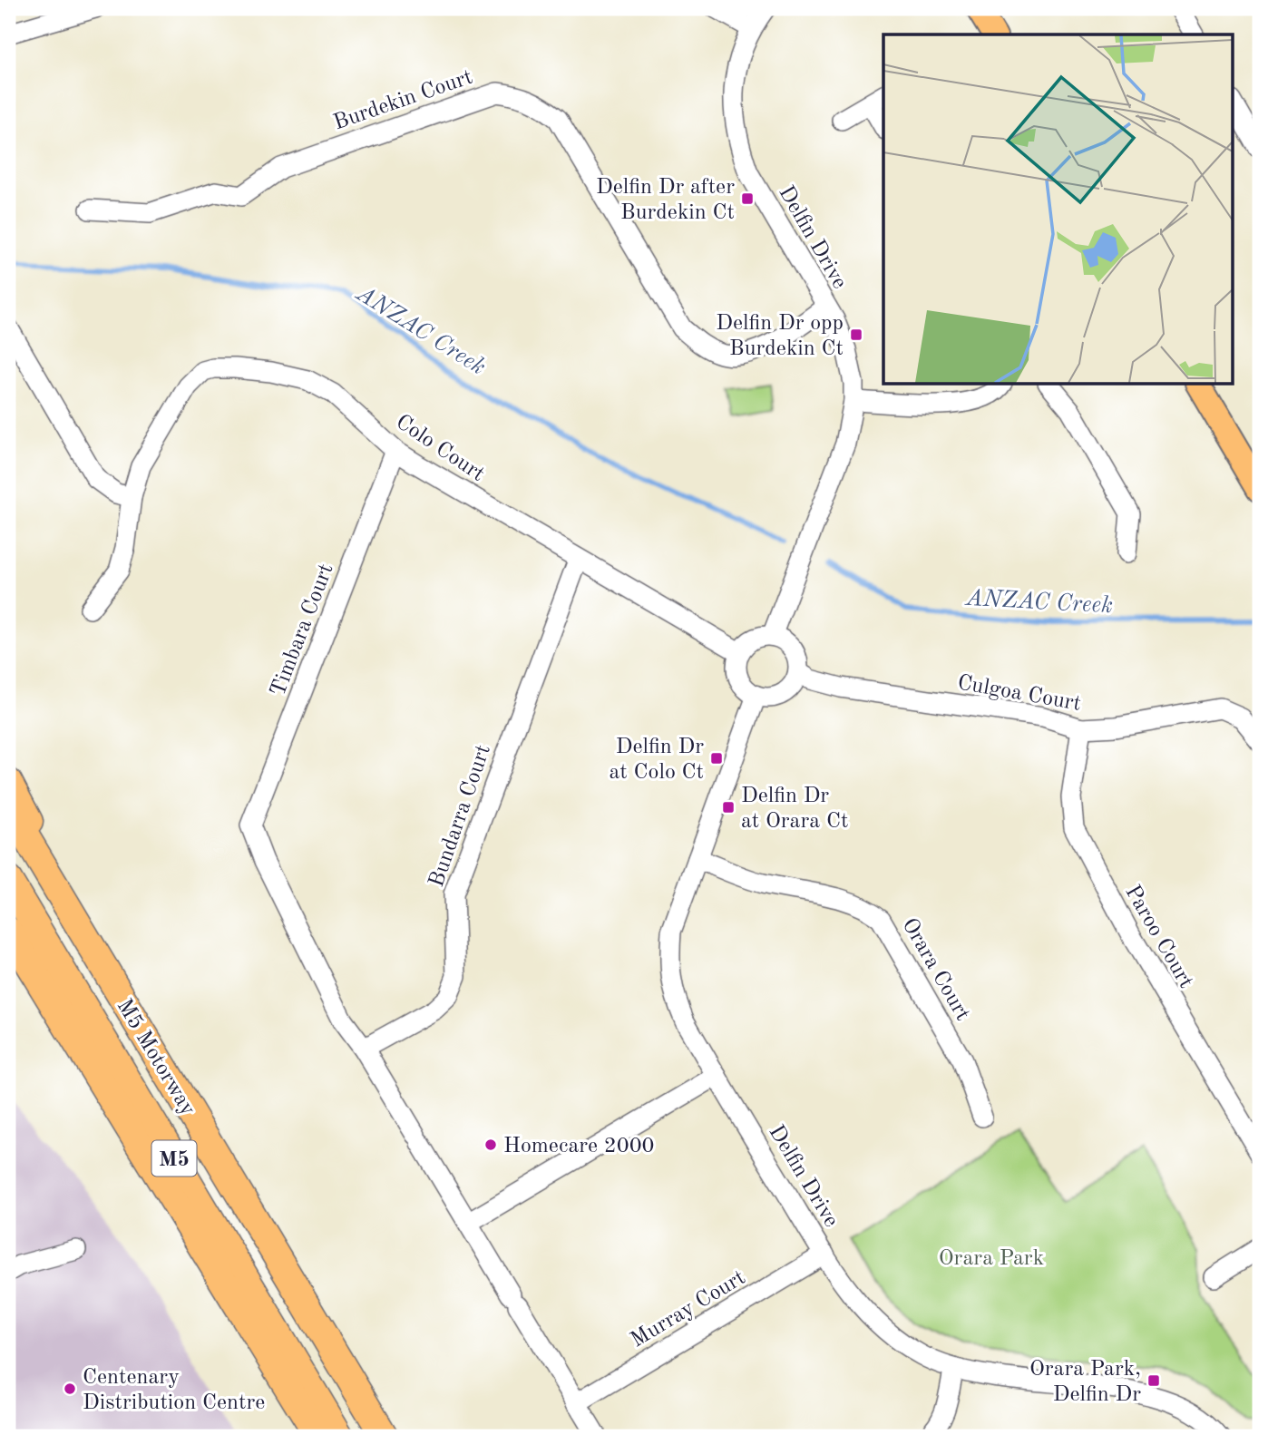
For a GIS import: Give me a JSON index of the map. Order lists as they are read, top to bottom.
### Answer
{
  "streets": {
    "highway": ["M5 Motorway", "M5"],
    "street": [
      "Burdekin Court",
      "Delfin Drive",
      "Colo Court",
      "Timbara Court",
      "Culgoa Court",
      "Bundarra Court",
      "Paroo Court",
      "Orara Court",
      "Murray Court"
    ]
  },
  "crossings": [
    ["Burdekin Court", "Delfin Drive"],
    ["Delfin Drive", "Colo Court"],
    ["Delfin Drive", "Culgoa Court"],
    ["Delfin Drive", "Orara Court"],
    ["Delfin Drive", "Murray Court"],
    ["Colo Court", "Timbara Court"],
    ["Colo Court", "Culgoa Court"],
    ["Colo Court", "Bundarra Court"],
    ["Timbara Court", "Bundarra Court"],
    ["Culgoa Court", "Paroo Court"]
  ],
  "water": ["ANZAC Creek"],
  "parks": ["Orara Park"],
  "places": {
    "transit": [
      "Delfin Dr after Burdekin Ct",
      "Delfin Dr opp Burdekin Ct",
      "Delfin Dr at Colo Ct",
      "Delfin Dr at Orara Ct",
      "Orara Park, Delfin Dr"
    ],
    "other": ["Homecare 2000", "Centenary Distribution Centre"]
  }
}
